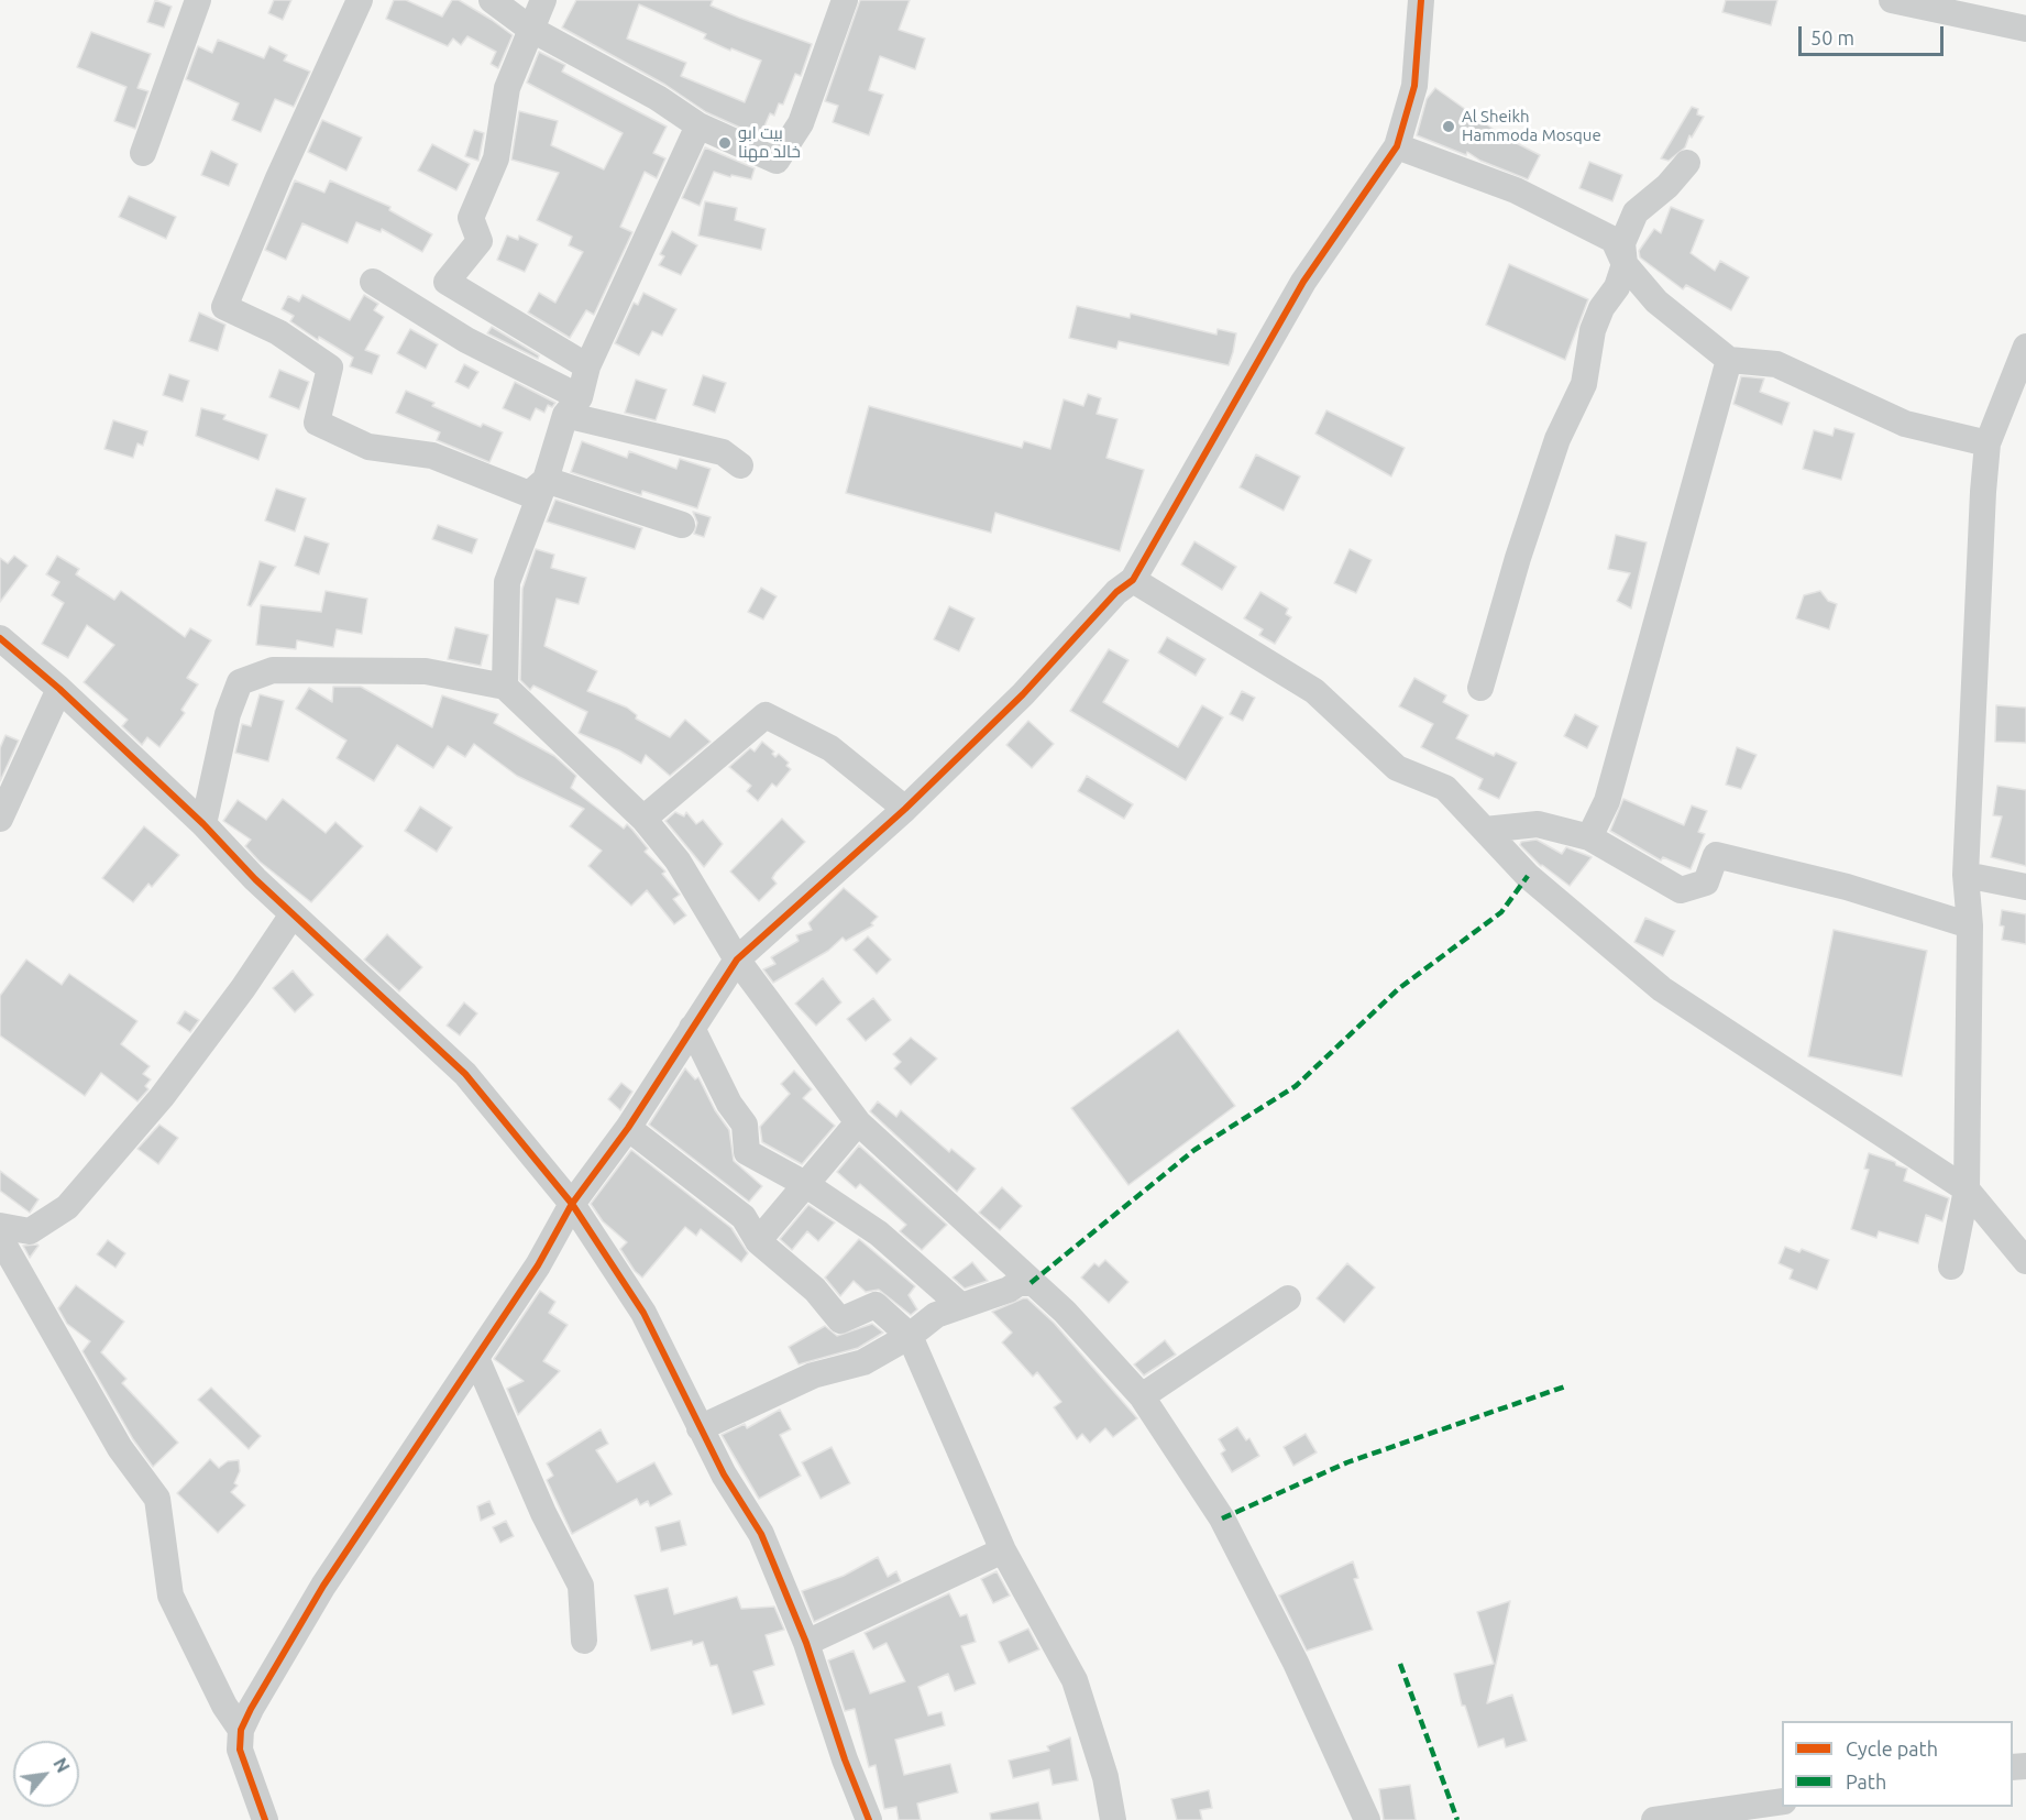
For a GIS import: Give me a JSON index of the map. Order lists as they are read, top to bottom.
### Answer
{
  "places": ["Al Sheikh Hammoda Mosque", "بيت ابو خالد مهنا"],
  "legend": ["Cycle path", "Path"],
  "scale_bar": "50 m",
  "north": "top right"
}
